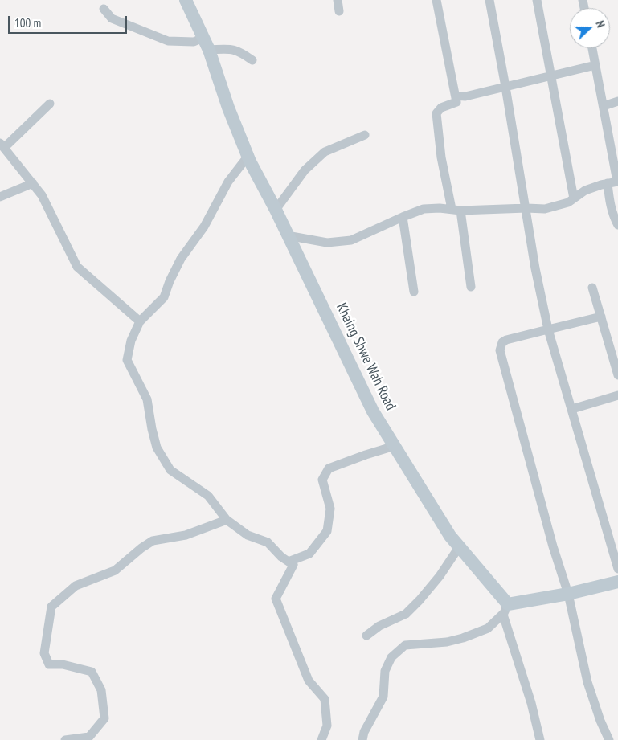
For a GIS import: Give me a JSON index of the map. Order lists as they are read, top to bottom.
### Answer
{
  "streets": {
    "street": ["Khaing Shwe Wah Road"]
  },
  "scale_bar": "100 m",
  "north": "right"
}
